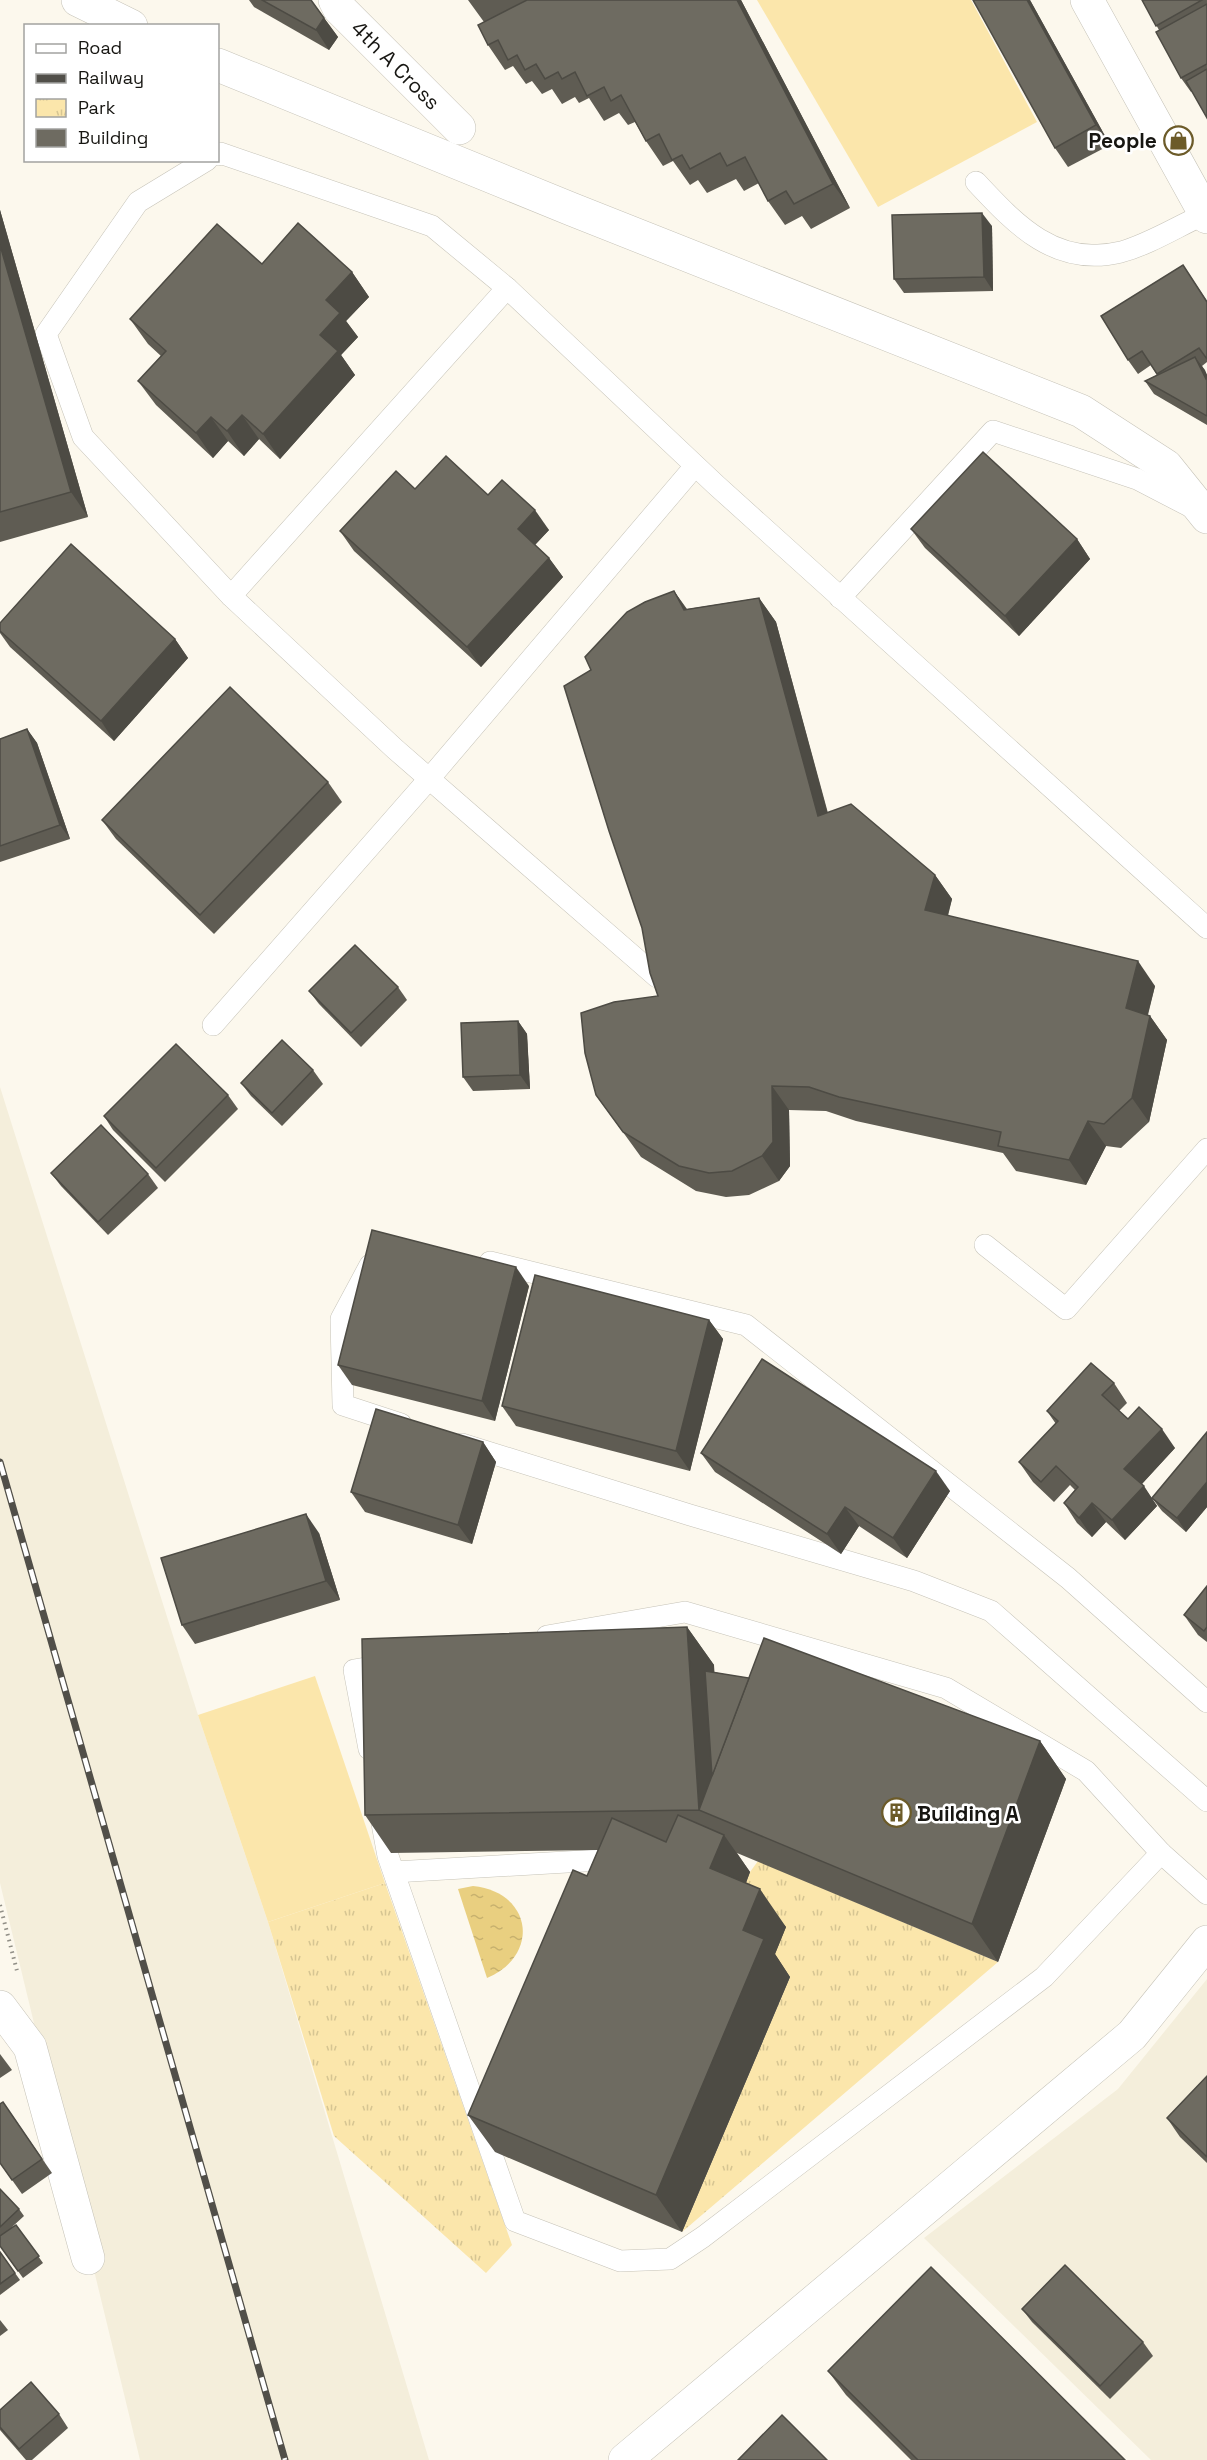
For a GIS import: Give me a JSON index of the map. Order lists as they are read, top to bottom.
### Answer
{
  "streets": {
    "street": ["4th A Cross"]
  },
  "places": {
    "shop": ["People"],
    "building": ["Building A"]
  },
  "legend": [
    "Road",
    "Railway",
    "Park",
    "Building"
  ]
}
